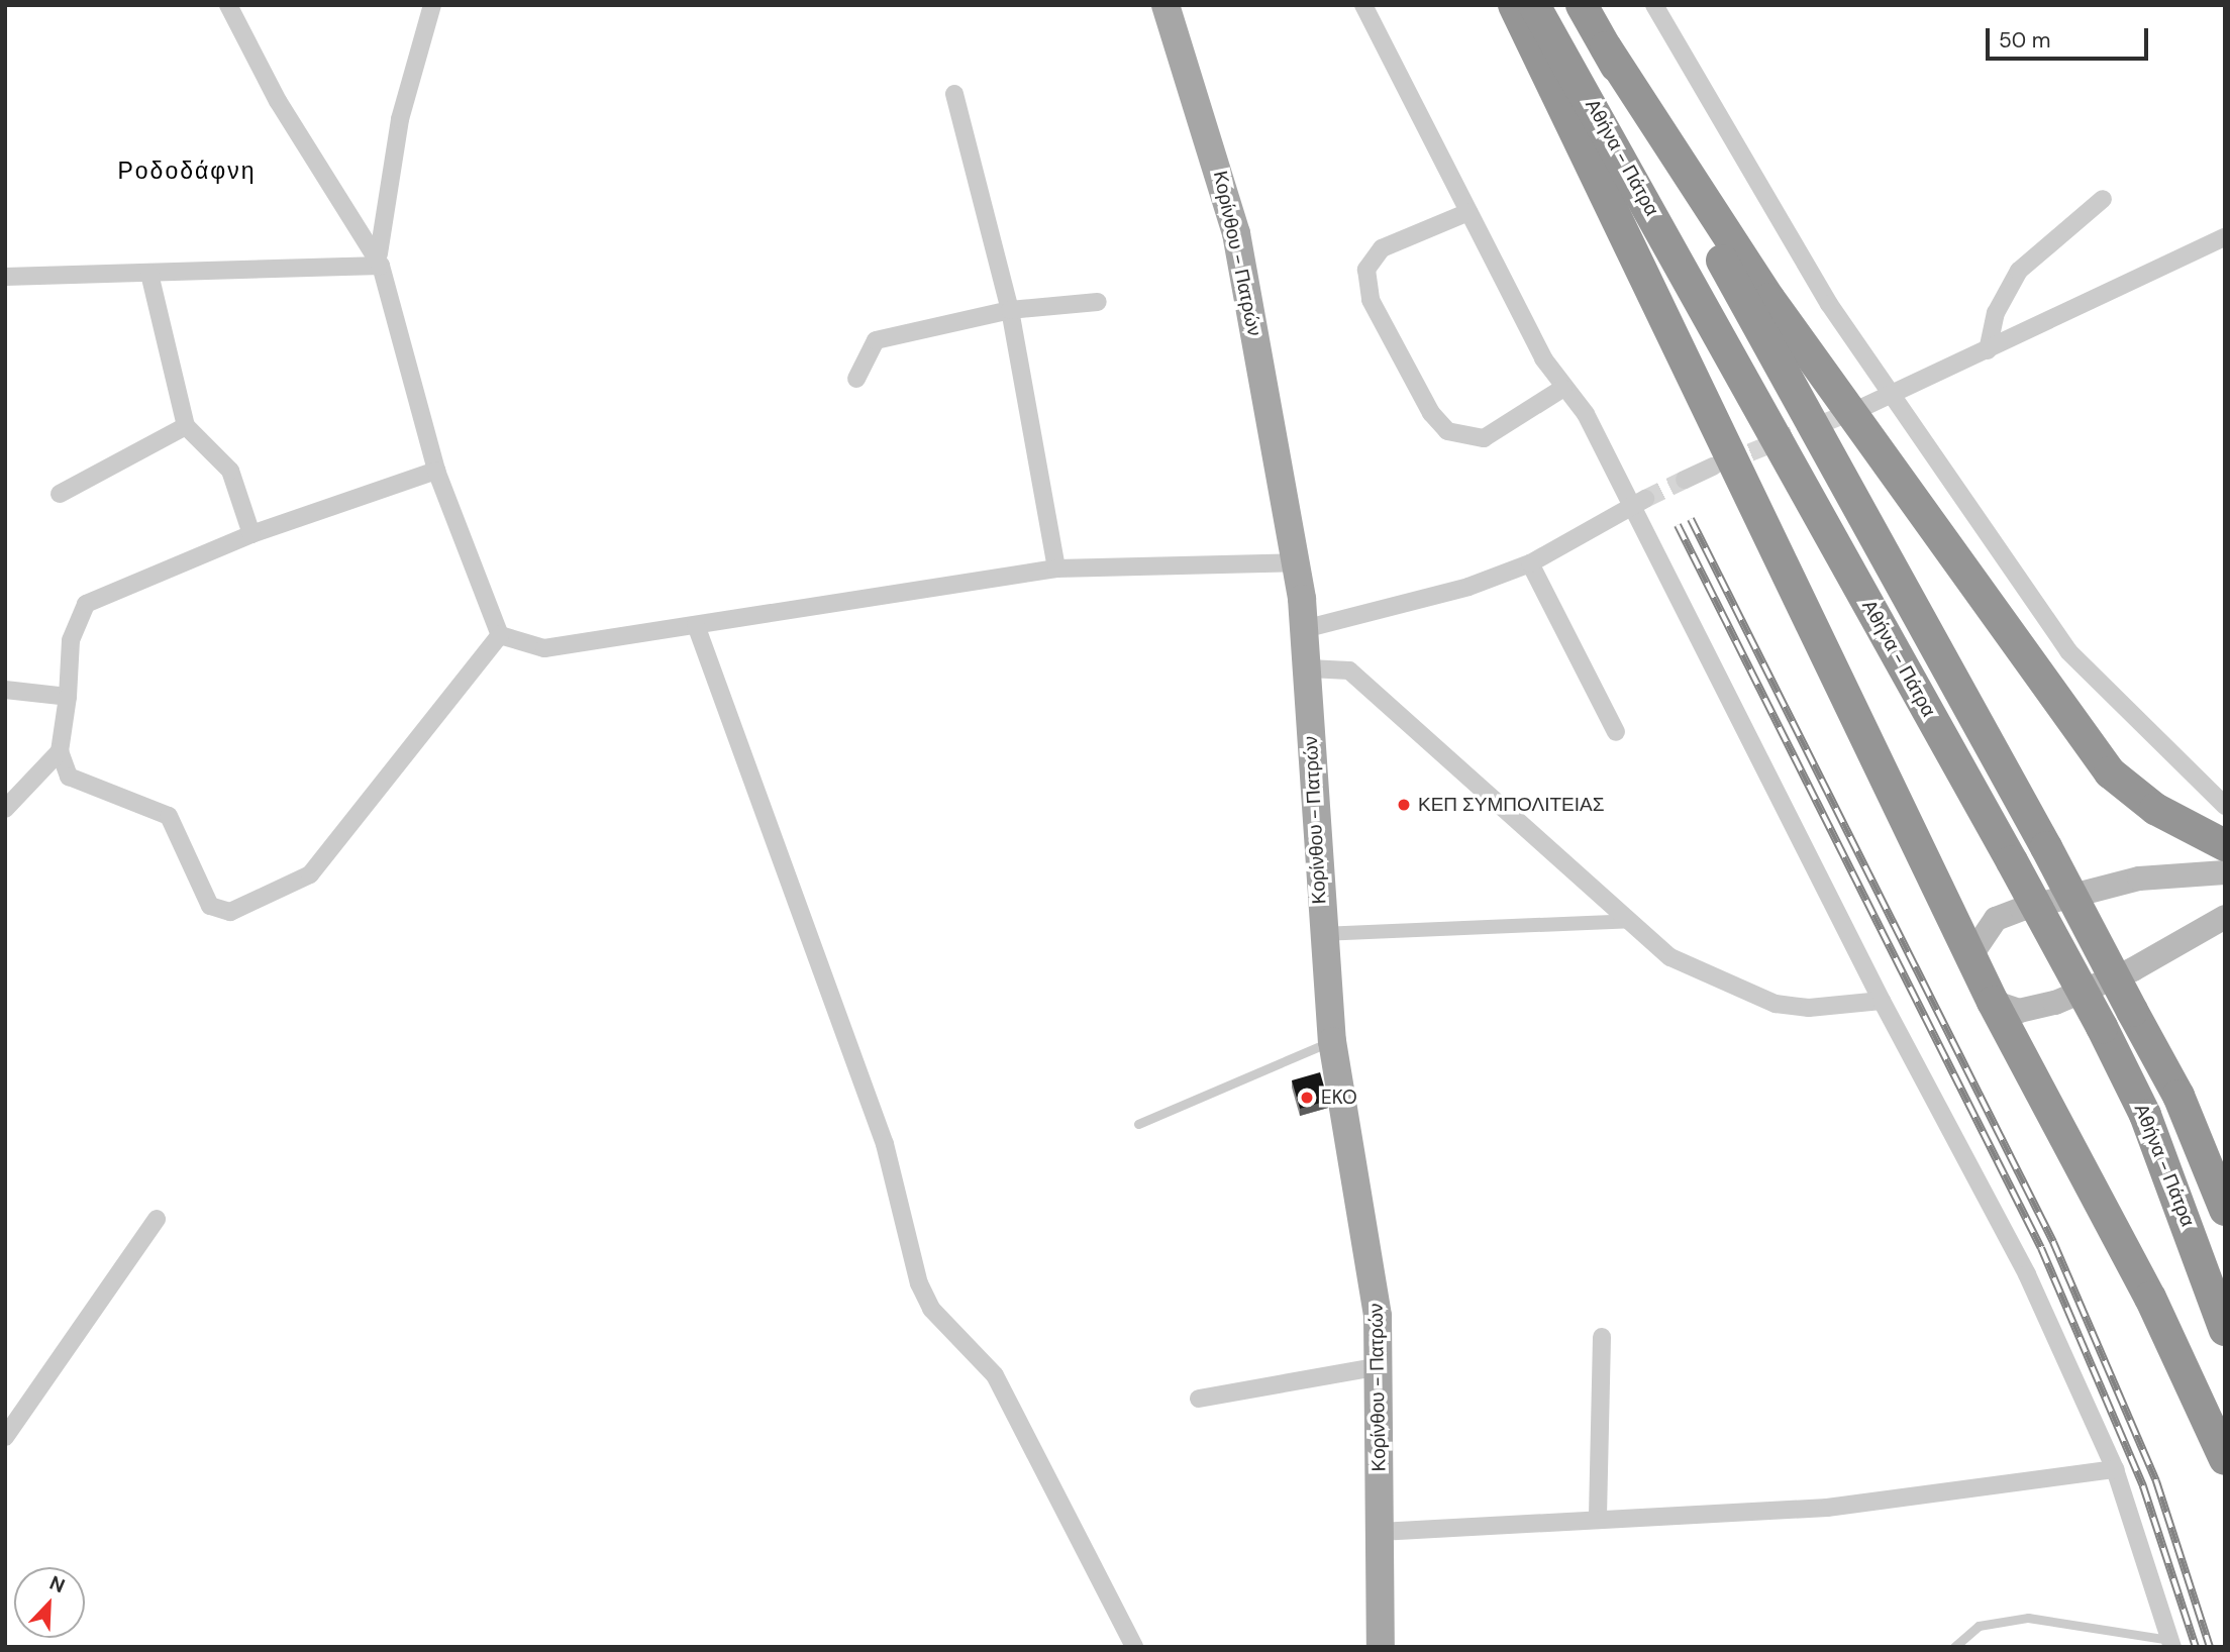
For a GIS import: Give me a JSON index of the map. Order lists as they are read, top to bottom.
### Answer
{
  "streets": {
    "highway": ["Αθήνα - Πάτρα"],
    "main road": ["Κορίνθου - Πατρών"]
  },
  "districts": ["Ροδοδάφνη"],
  "places": ["ΚΕΠ ΣΥΜΠΟΛΙΤΕΙΑΣ", "EKO"],
  "scale_bar": "50 m",
  "north": "top right"
}
